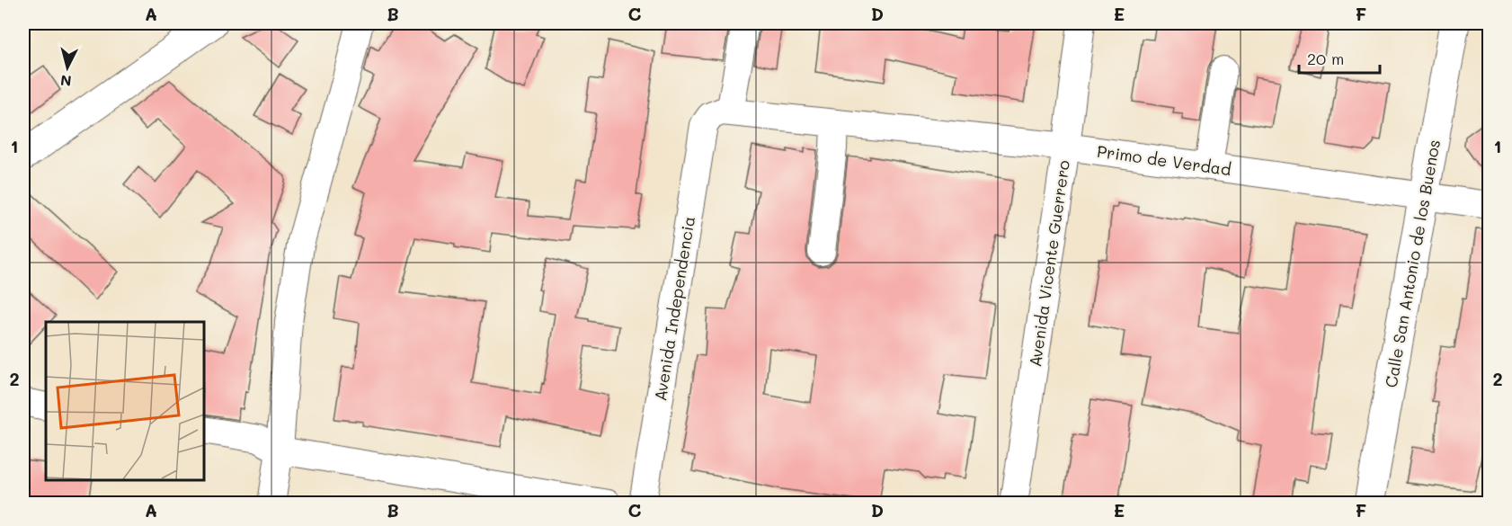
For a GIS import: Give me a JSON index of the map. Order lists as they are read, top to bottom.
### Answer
{
  "streets": {
    "main road": ["Calle San Antonio de los Buenos"],
    "street": ["Primo de Verdad", "Avenida Vicente Guerrero", "Avenida Independencia"]
  },
  "crossings": [
    ["Primo de Verdad", "Avenida Vicente Guerrero"],
    ["Primo de Verdad", "Calle San Antonio de los Buenos"],
    ["Primo de Verdad", "Avenida Independencia"]
  ],
  "scale_bar": "20 m",
  "north": "bottom",
  "grid": {
    "columns": [
      "A",
      "B",
      "C",
      "D",
      "E",
      "F"
    ],
    "rows": ["1", "2"]
  }
}
